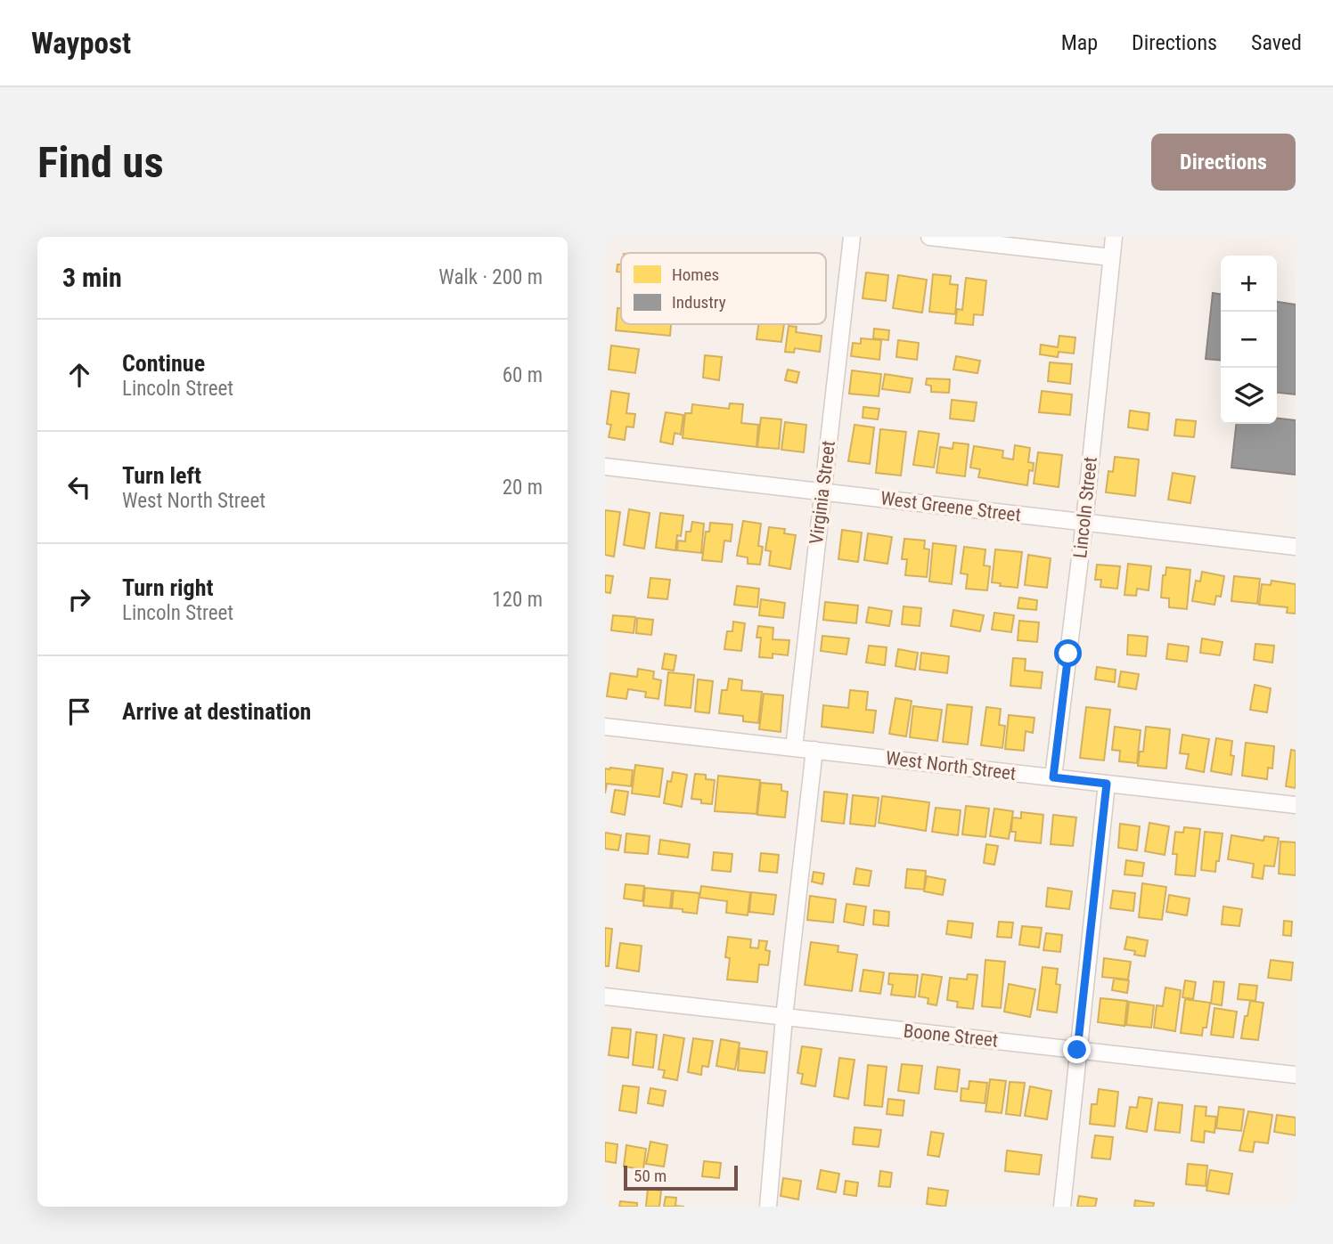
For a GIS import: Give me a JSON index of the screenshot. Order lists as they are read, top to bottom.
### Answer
{
  "streets": {
    "street": [
      "Virginia Street",
      "West Greene Street",
      "Lincoln Street",
      "West North Street",
      "Boone Street"
    ]
  },
  "crossings": [
    ["Virginia Street", "West Greene Street"],
    ["Virginia Street", "West North Street"],
    ["West Greene Street", "Lincoln Street"],
    ["Lincoln Street", "West North Street"]
  ],
  "legend": ["Homes", "Industry"],
  "scale_bar": "50 m",
  "page": {
    "header": "Waypost",
    "nav": ["Map", "Directions", "Saved"],
    "buttons": "Directions",
    "title": "Find us",
    "heading": ["3 min", "Walk · 200 m"],
    "map_buttons": ["+", "−"],
    "list": [
      ["Continue", "Lincoln Street", "60 m"],
      ["Turn left", "West North Street", "20 m"],
      ["Turn right", "Lincoln Street", "120 m"],
      "Arrive at destination"
    ],
    "scale": "50 m"
  }
}
